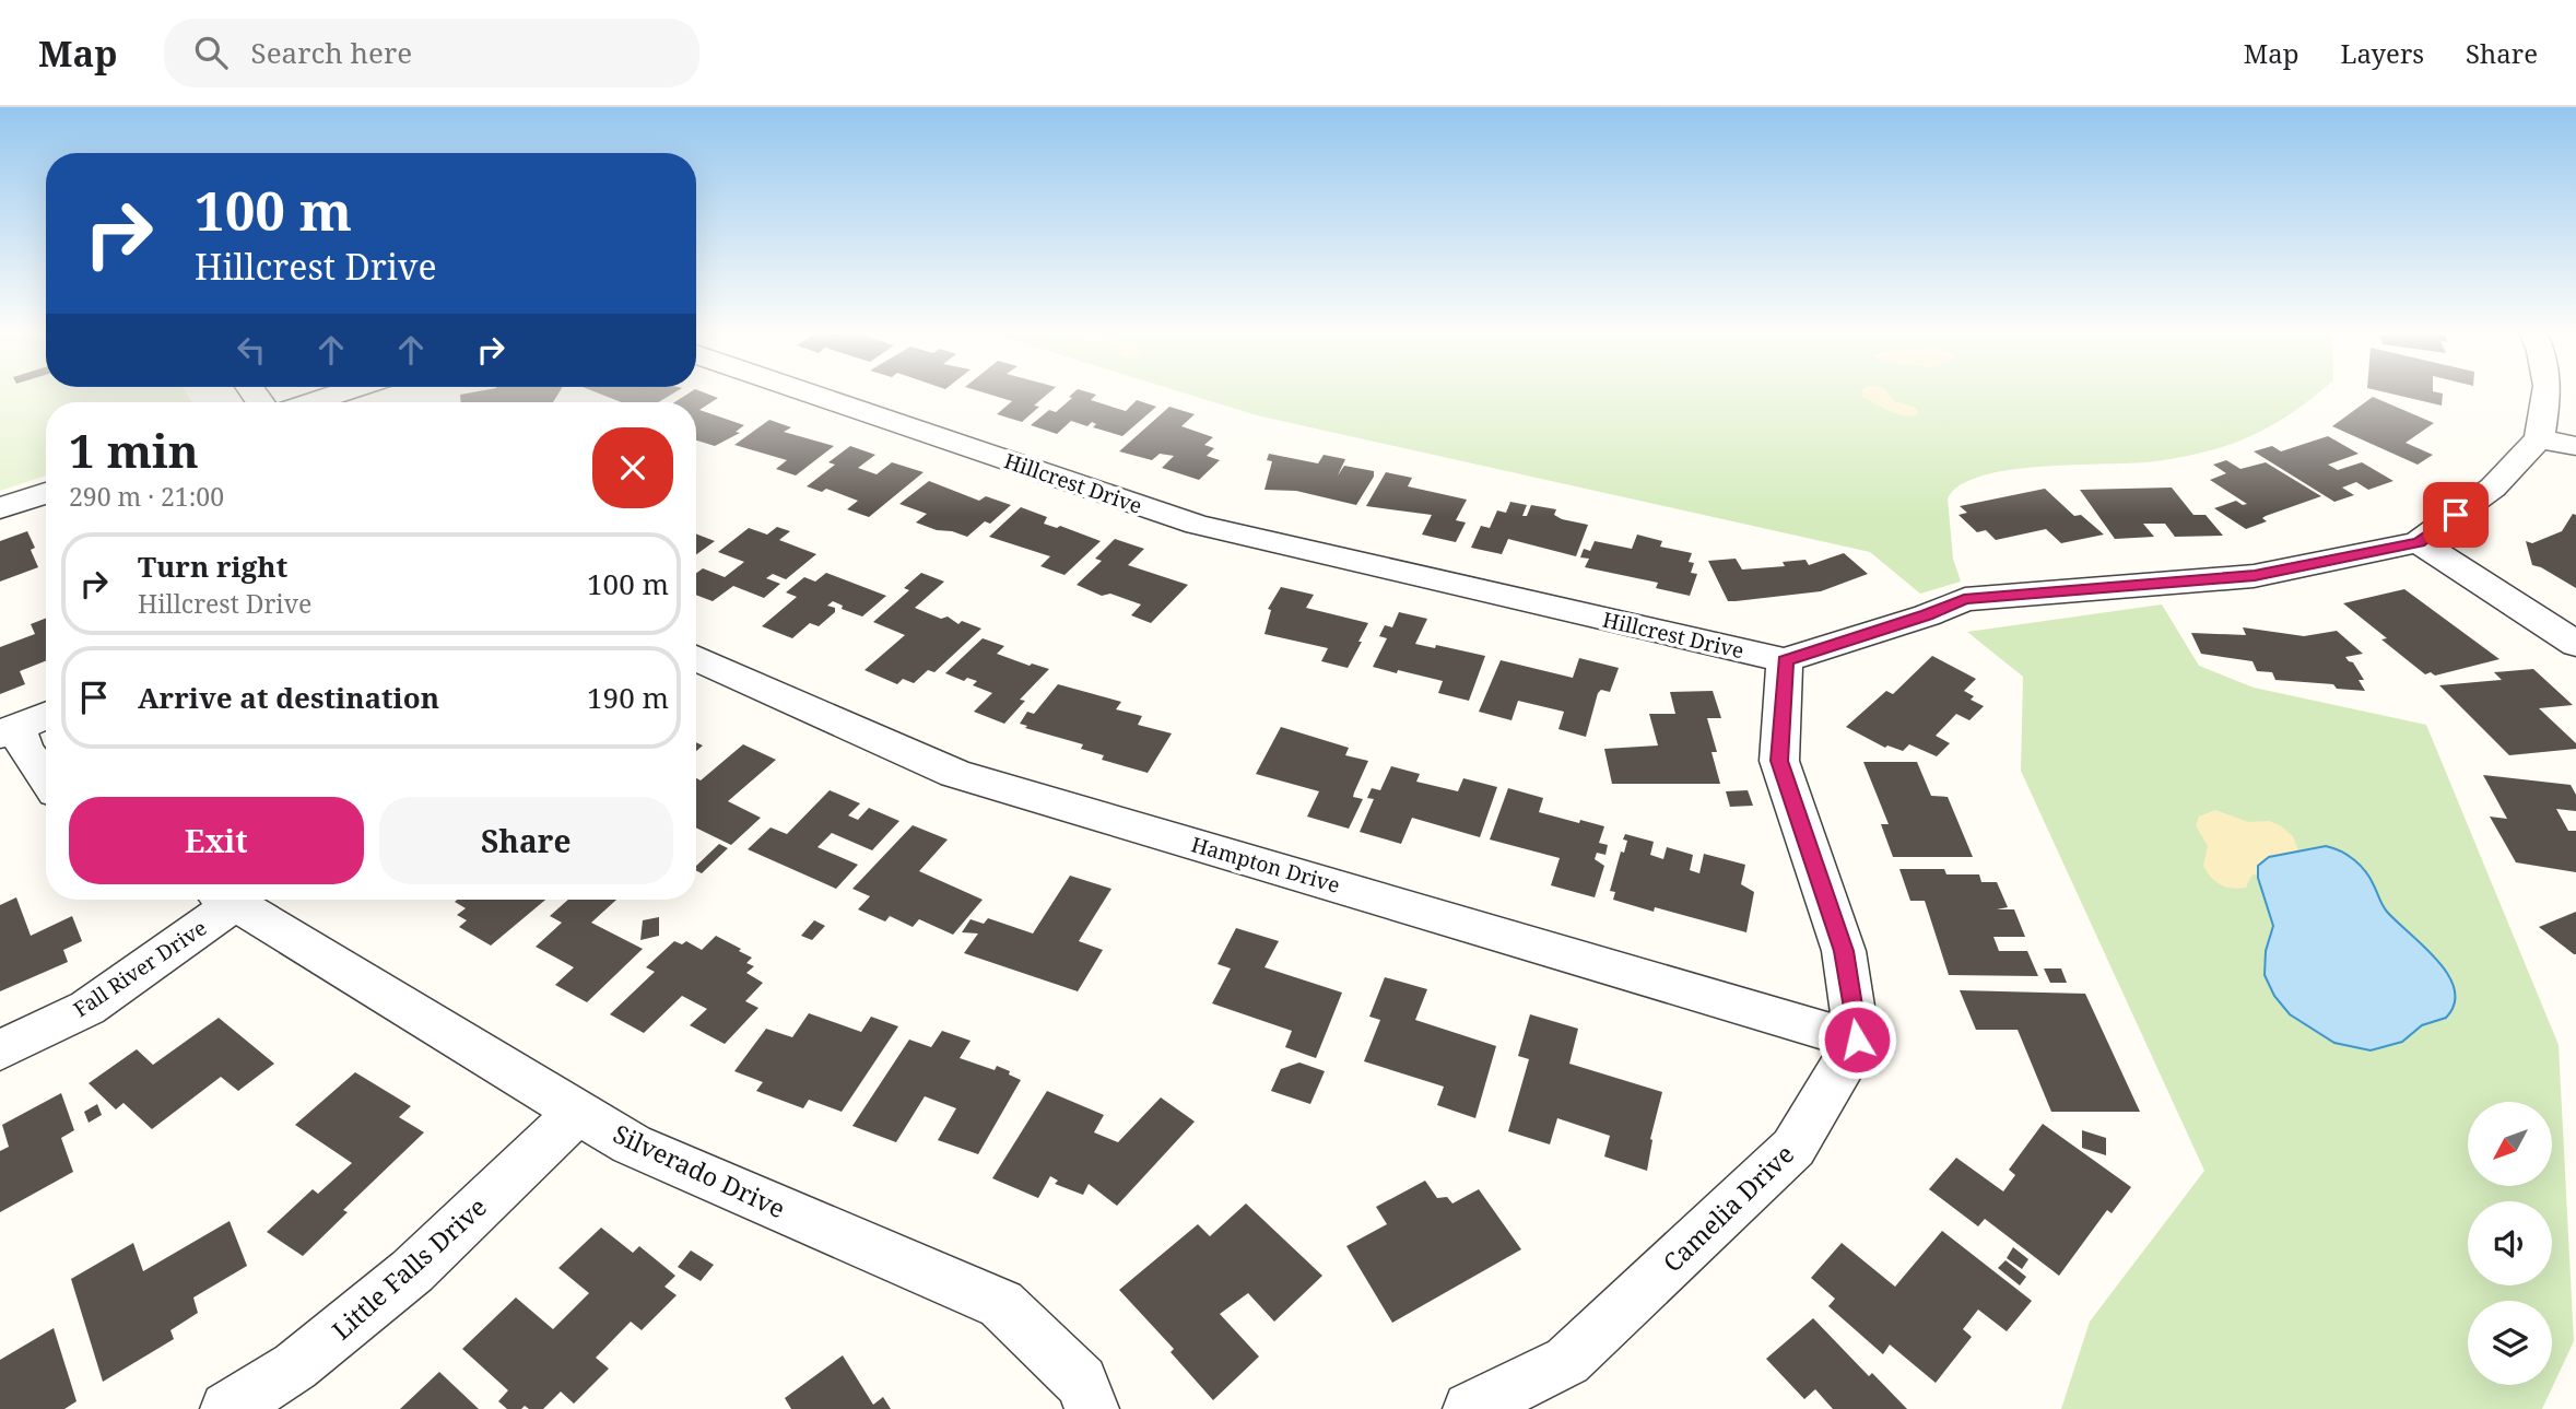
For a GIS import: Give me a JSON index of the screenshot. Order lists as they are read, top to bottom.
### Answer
{
  "streets": {
    "street": [
      "Hillcrest Drive",
      "Hampton Drive",
      "Fall River Drive",
      "Silverado Drive",
      "Camelia Drive",
      "Little Falls Drive"
    ]
  },
  "crossings": [
    ["Hampton Drive", "Camelia Drive"],
    ["Silverado Drive", "Little Falls Drive"]
  ],
  "north": "bottom left",
  "page": {
    "header": "Map",
    "search": "Search here",
    "nav": ["Map", "Layers", "Share"],
    "turn": ["100 m", "Hillcrest Drive"],
    "heading": ["1 min", "290 m · 21:00"],
    "list": [
      {
        "name": "Turn right",
        "note": "Hillcrest Drive",
        "value": "100 m"
      },
      {
        "name": "Arrive at destination",
        "value": "190 m"
      }
    ],
    "buttons": ["Exit", "Share"]
  }
}
